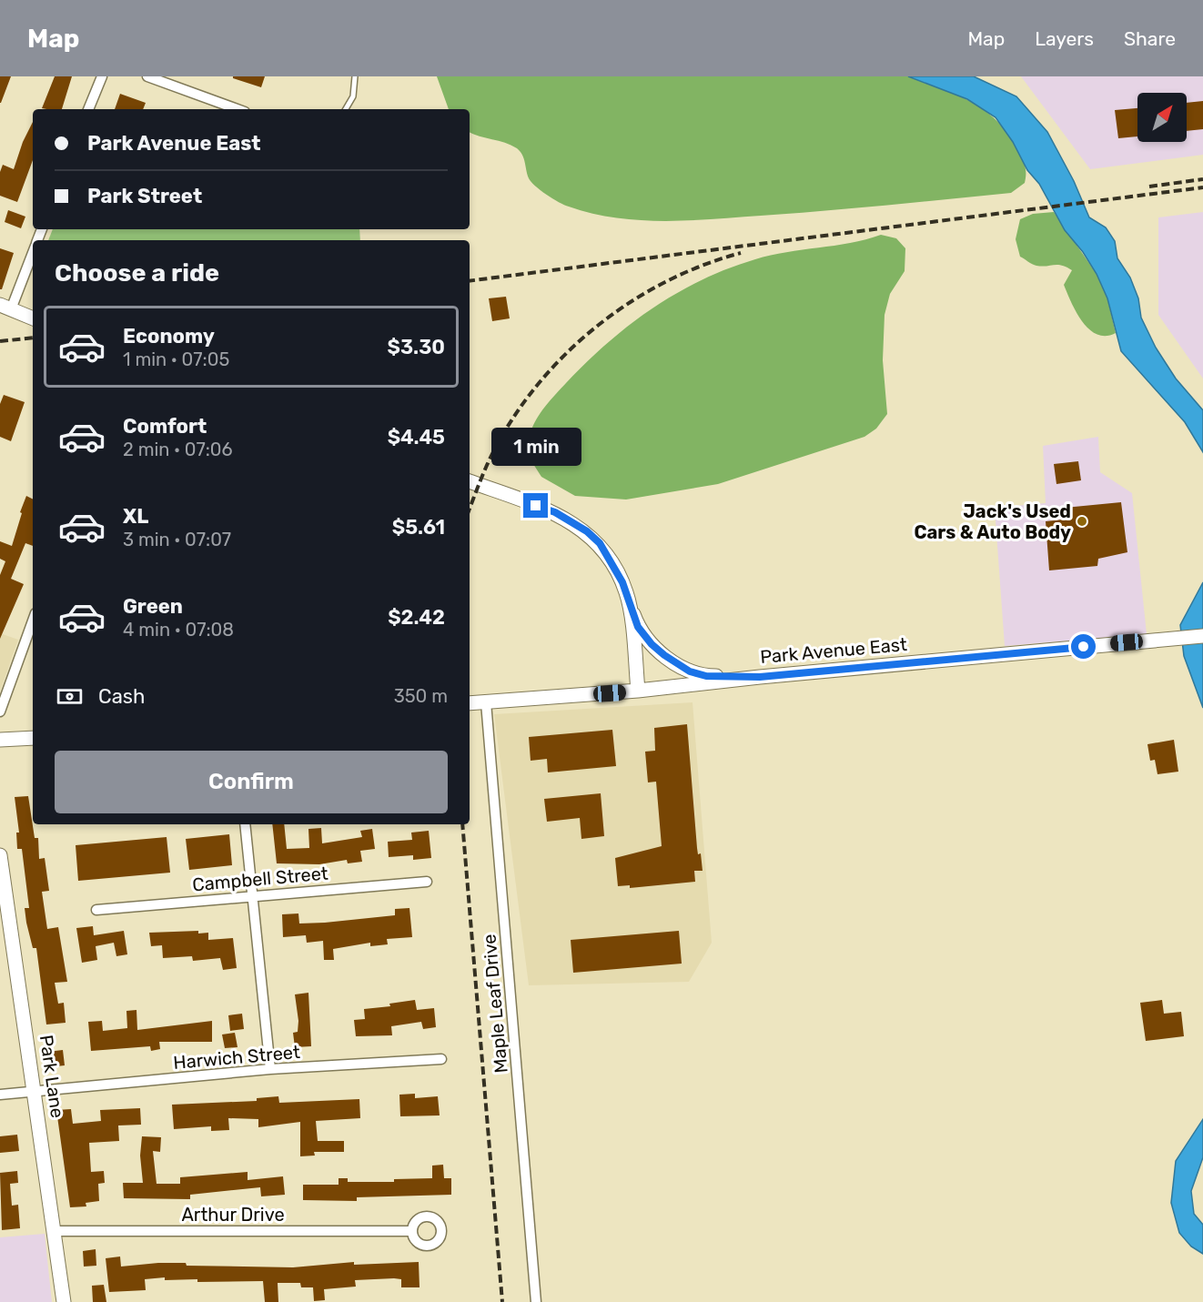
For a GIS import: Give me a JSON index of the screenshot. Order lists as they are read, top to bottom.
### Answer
{
  "streets": {
    "main road": ["Park Avenue East", "Park Lane"],
    "street": [
      "Campbell Street",
      "Maple Leaf Drive",
      "Harwich Street",
      "Arthur Drive"
    ]
  },
  "crossings": [
    ["Park Avenue East", "Maple Leaf Drive"],
    ["Harwich Street", "Park Lane"],
    ["Park Lane", "Arthur Drive"]
  ],
  "places": ["Jack's Used Cars & Auto Body"],
  "north": "top right",
  "page": {
    "header": "Map",
    "nav": ["Map", "Layers", "Share"],
    "banner": ["Park Avenue East", "Park Street"],
    "heading": "Choose a ride",
    "list": [
      {
        "name": "Economy",
        "note": "1 min · 07:05",
        "value": "$3.30"
      },
      {
        "name": "Comfort",
        "note": "2 min · 07:06",
        "value": "$4.45"
      },
      {
        "name": "XL",
        "note": "3 min · 07:07",
        "value": "$5.61"
      },
      {
        "name": "Green",
        "note": "4 min · 07:08",
        "value": "$2.42"
      }
    ],
    "bubble": "1 min",
    "pay": ["Cash", "350 m"],
    "buttons": "Confirm"
  }
}
